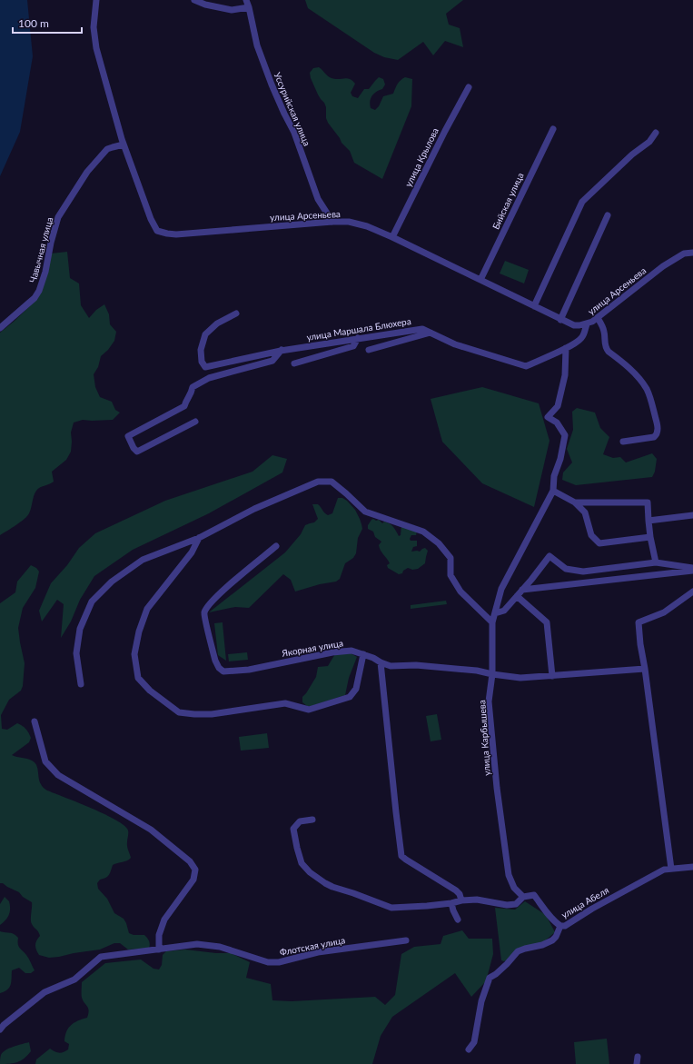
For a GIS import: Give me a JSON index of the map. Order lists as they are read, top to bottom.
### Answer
{
  "streets": {
    "street": [
      "Уссурийская улица",
      "улица Крылова",
      "Бийская улица",
      "улица Арсеньева",
      "Чавычная улица",
      "улица Маршала Блюхера",
      "Якорная улица",
      "улица Карбышева",
      "улица Абеля",
      "Флотская улица"
    ]
  },
  "crossings": [
    ["Уссурийская улица", "улица Арсеньева"],
    ["улица Крылова", "улица Арсеньева"],
    ["Бийская улица", "улица Арсеньева"],
    ["улица Арсеньева", "Чавычная улица"],
    ["улица Арсеньева", "улица Маршала Блюхера"],
    ["Якорная улица", "улица Карбышева"]
  ],
  "scale_bar": "100 m"
}
